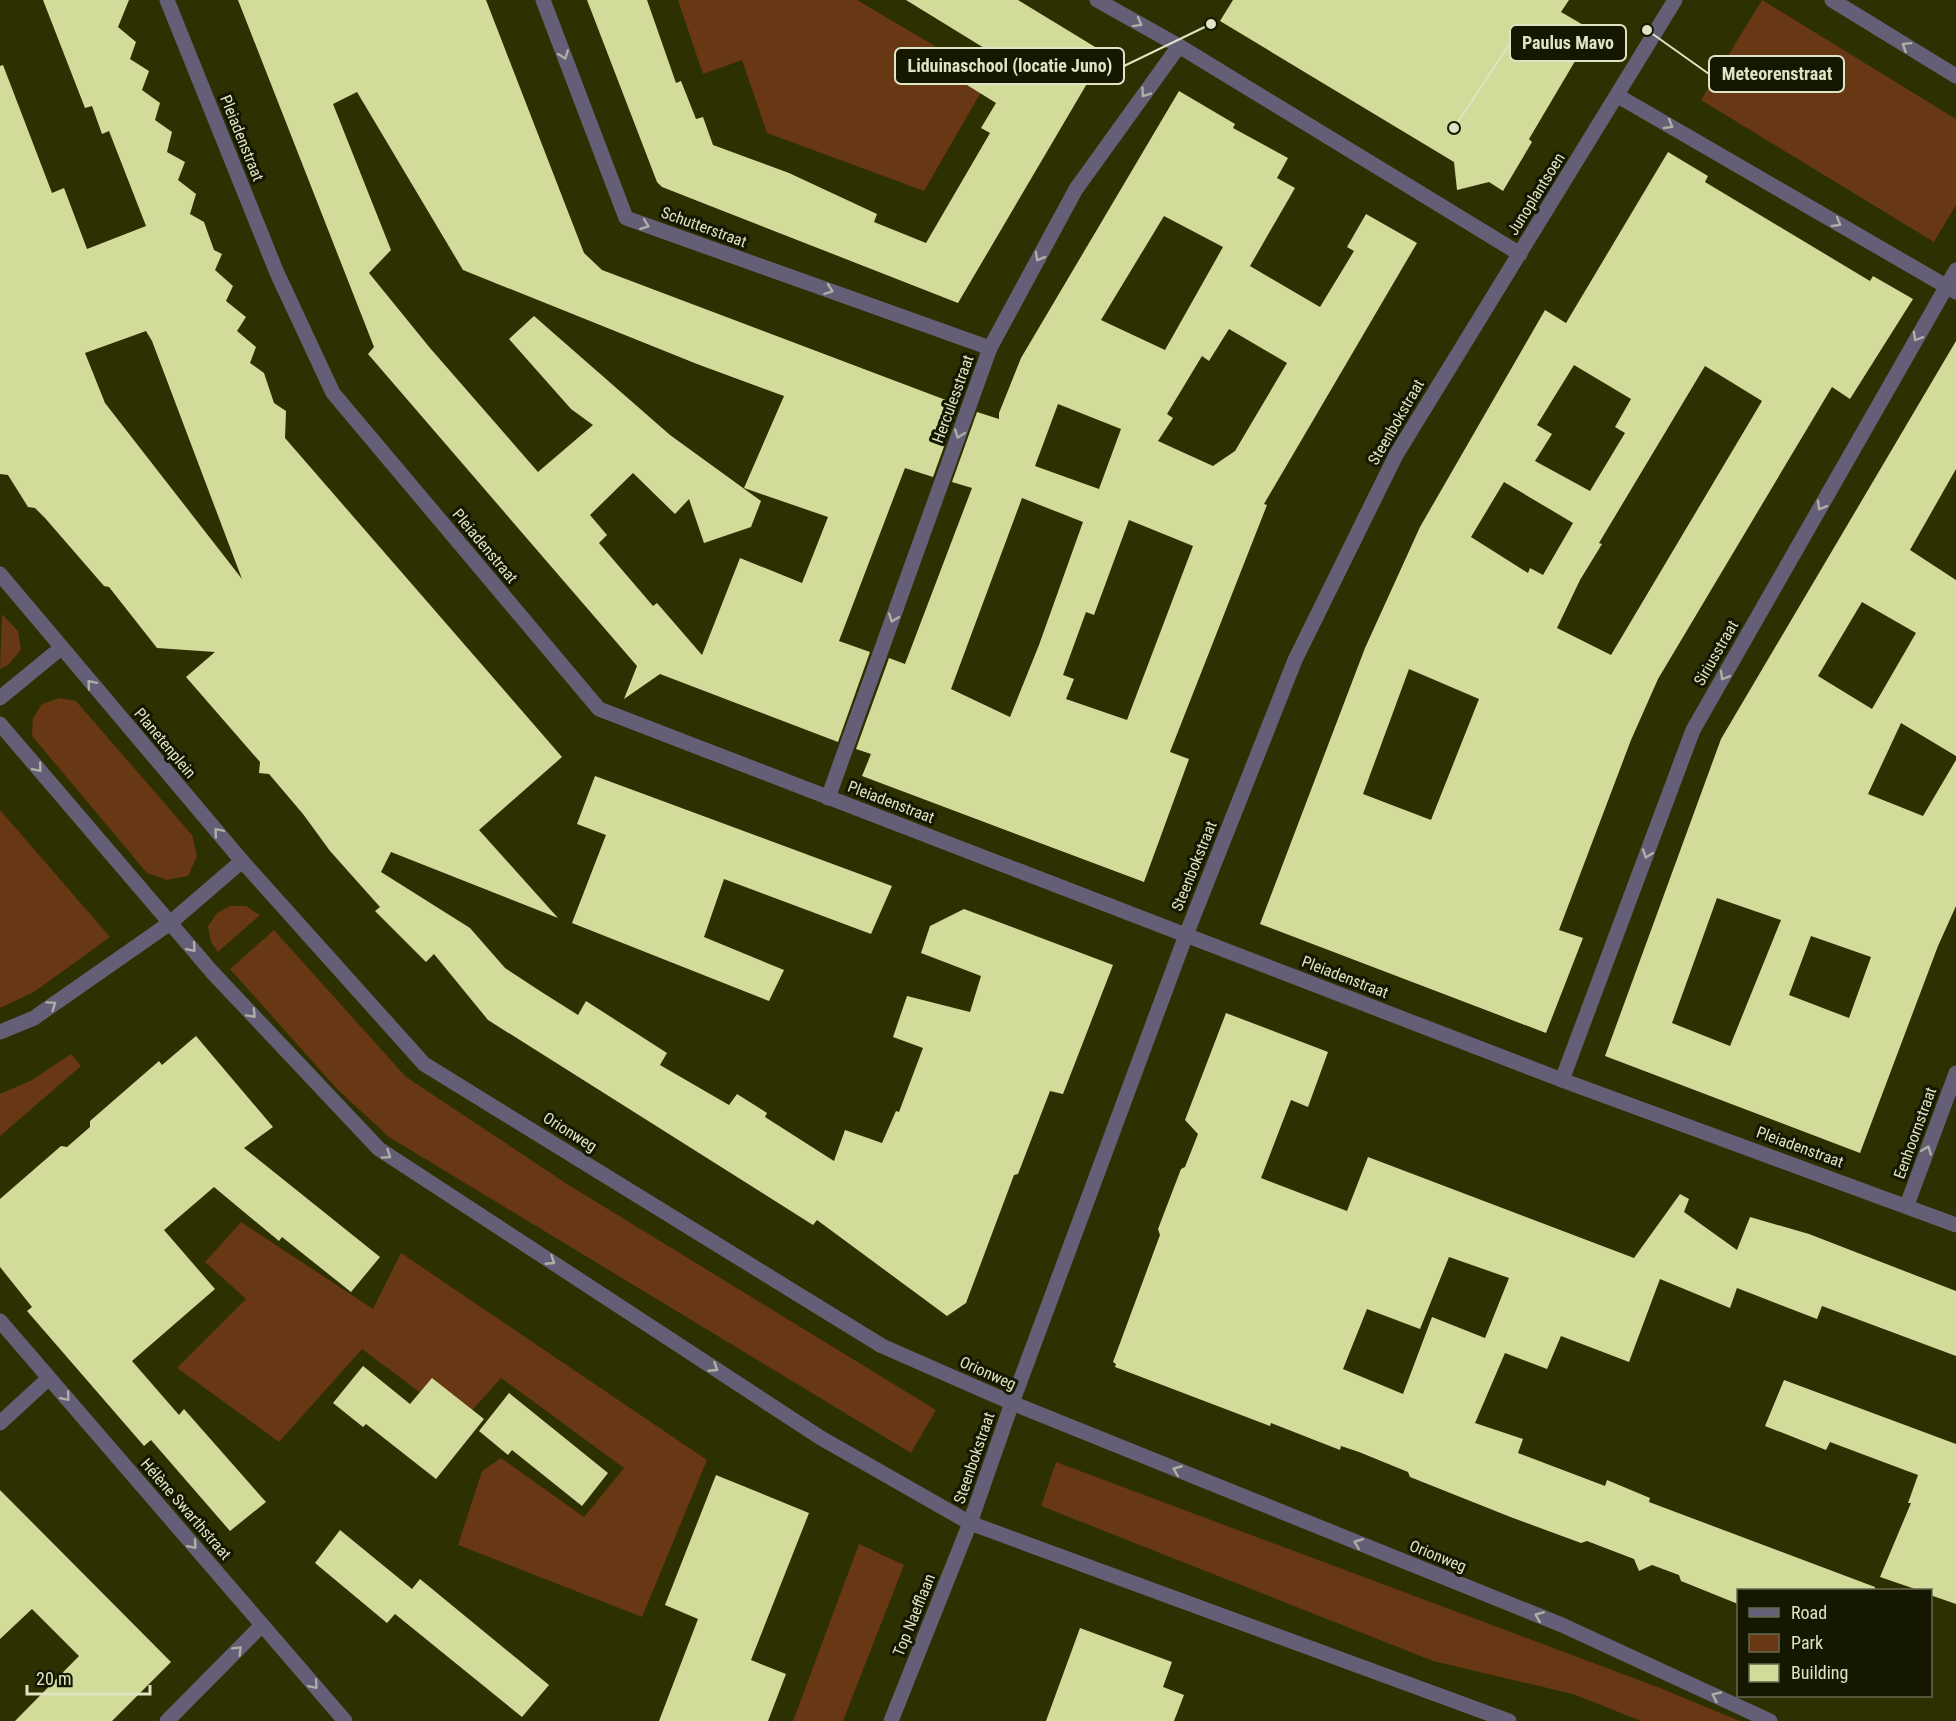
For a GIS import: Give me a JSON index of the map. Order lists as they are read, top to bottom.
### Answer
{
  "streets": {
    "street": [
      "Pleiadenstraat",
      "Junoplantsoen",
      "Schutterstraat",
      "Herculesstraat",
      "Steenbokstraat",
      "Siriusstraat",
      "Planetenplein",
      "Orionweg",
      "Eenhoornstraat",
      "Hélène Swarthstraat",
      "Top Naefflaan"
    ]
  },
  "crossings": [
    ["Pleiadenstraat", "Herculesstraat"],
    ["Pleiadenstraat", "Steenbokstraat"],
    ["Pleiadenstraat", "Siriusstraat"],
    ["Pleiadenstraat", "Eenhoornstraat"],
    ["Junoplantsoen", "Herculesstraat"],
    ["Junoplantsoen", "Steenbokstraat"],
    ["Schutterstraat", "Herculesstraat"],
    ["Steenbokstraat", "Orionweg"],
    ["Steenbokstraat", "Top Naefflaan"],
    ["Planetenplein", "Orionweg"]
  ],
  "one_way": [
    "Schutterstraat",
    "Herculesstraat",
    "Siriusstraat",
    "Eenhoornstraat",
    "Hélène Swarthstraat"
  ],
  "places": ["Liduinaschool (locatie Juno)", "Meteorenstraat", "Paulus Mavo"],
  "legend": ["Road", "Park", "Building"],
  "scale_bar": "20 m"
}
